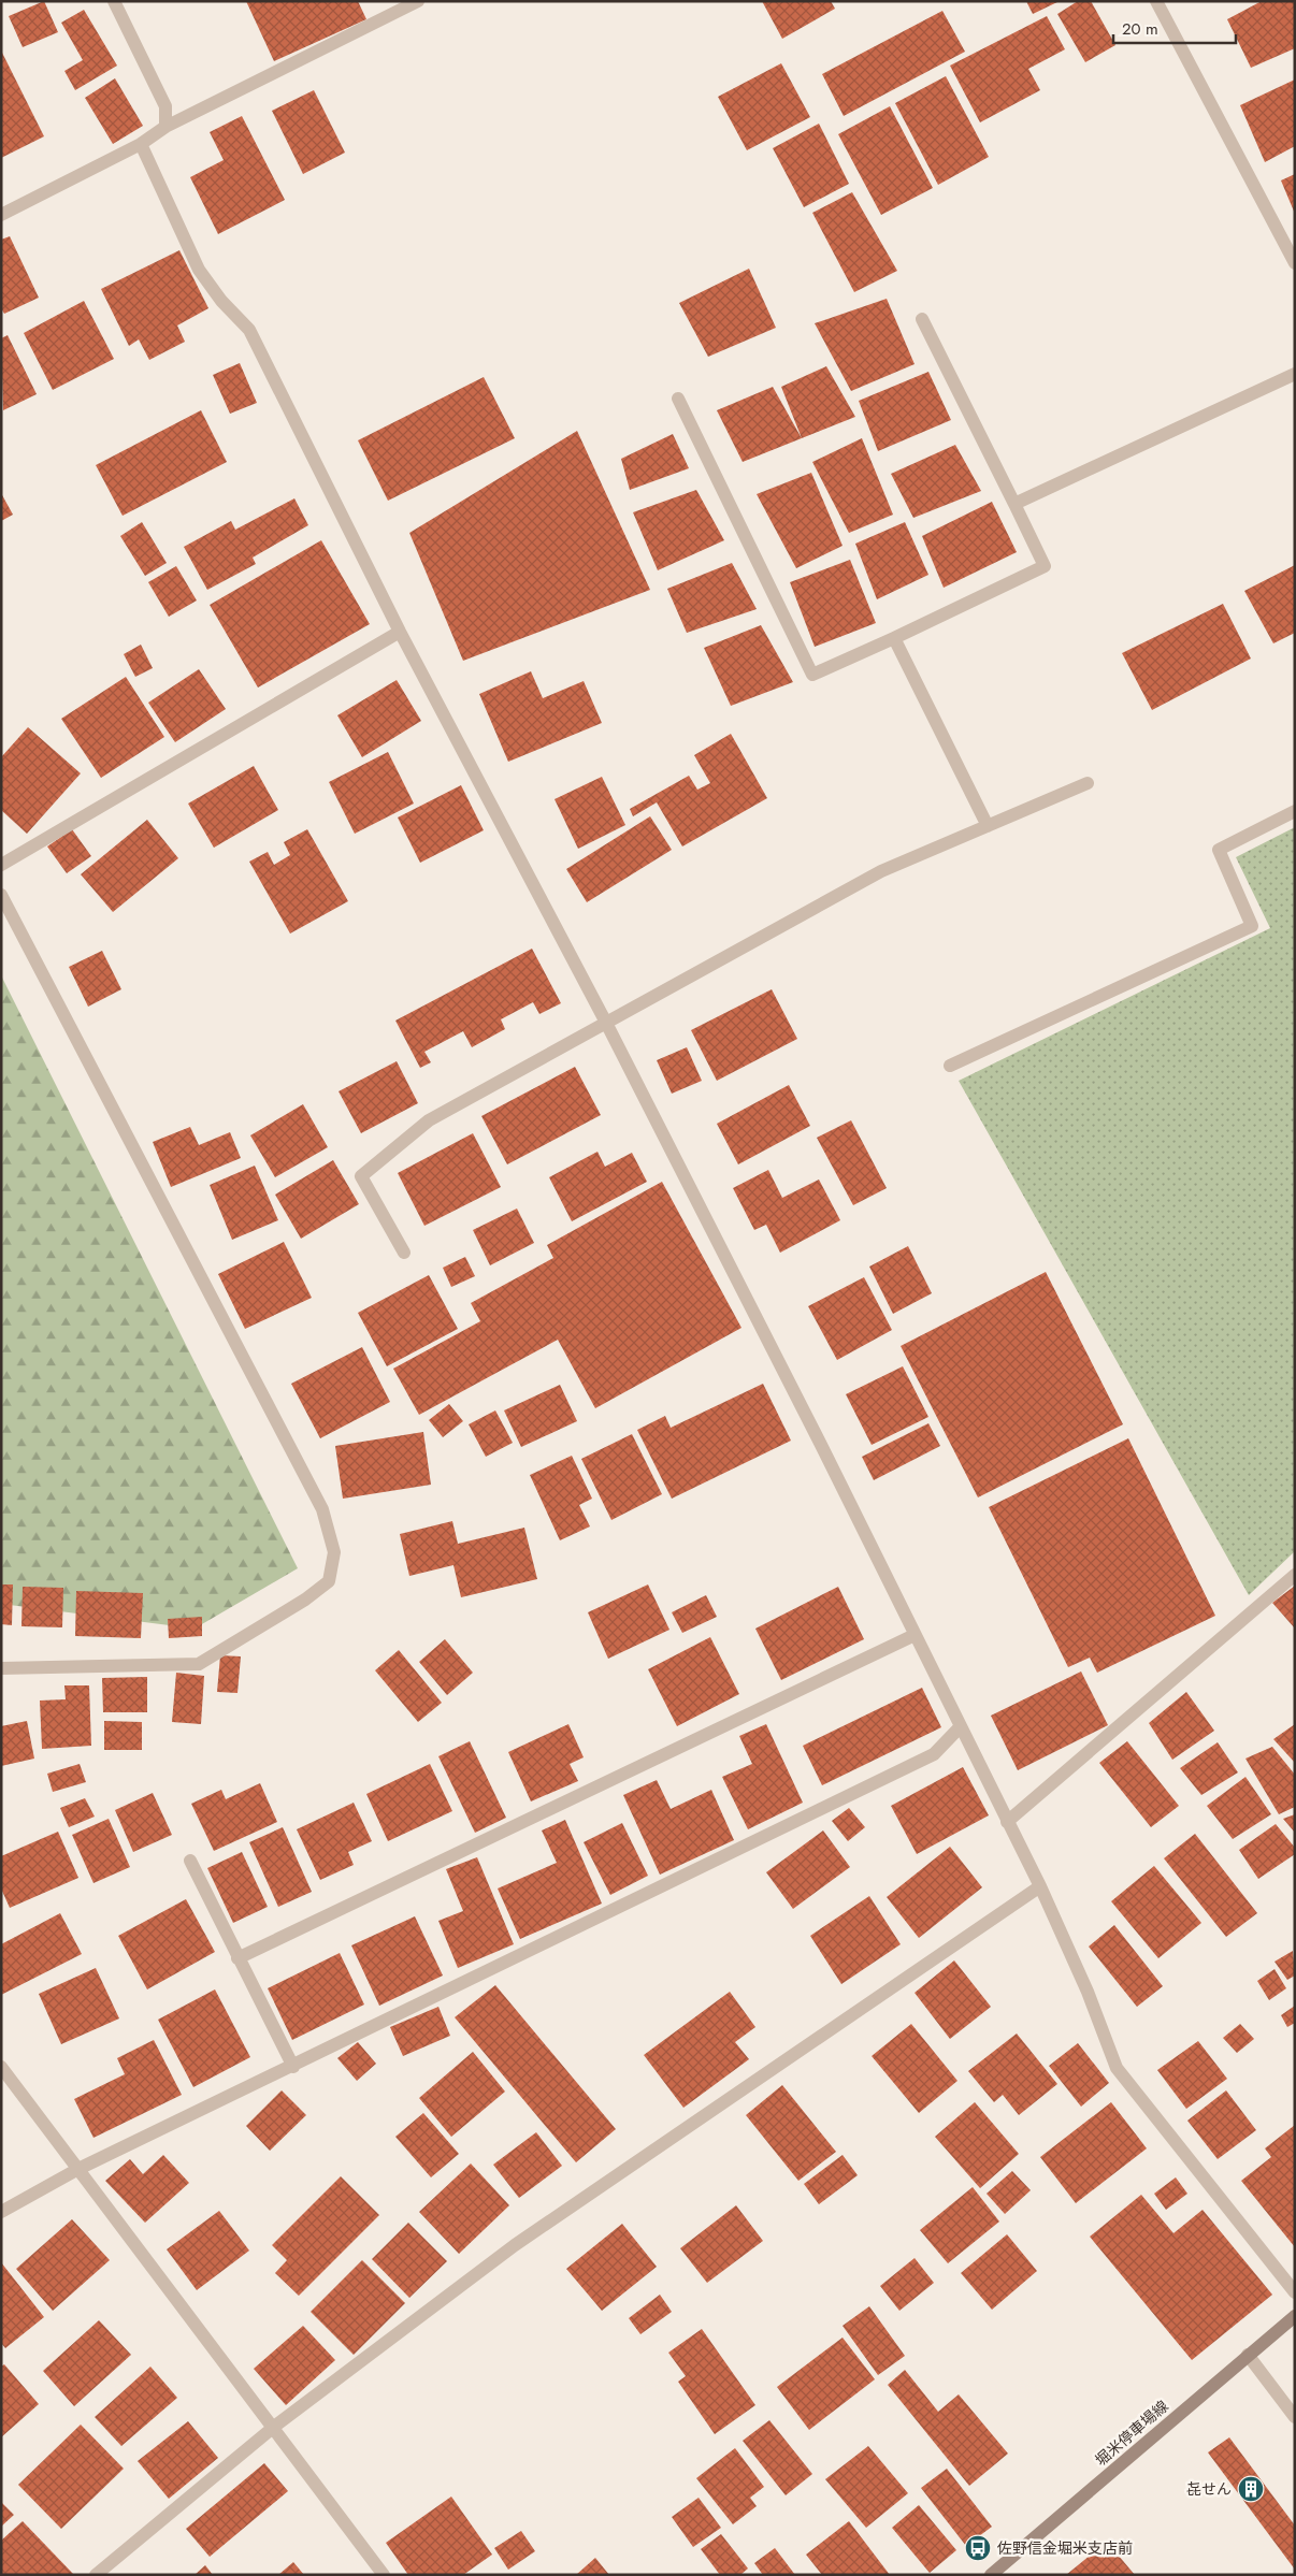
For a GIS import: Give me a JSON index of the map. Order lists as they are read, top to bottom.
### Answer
{
  "streets": {
    "main road": ["堀米停車場線"]
  },
  "places": {
    "building": ["㐂せん"],
    "bus stop": ["佐野信金堀米支店前"]
  },
  "scale_bar": "20 m"
}
